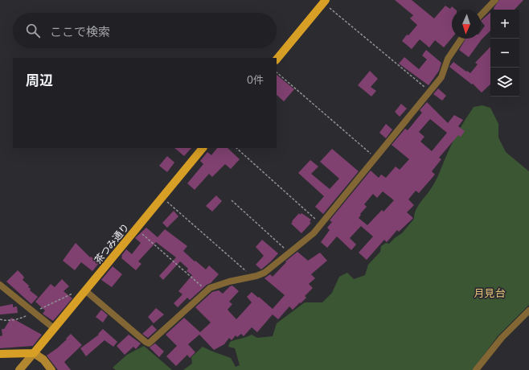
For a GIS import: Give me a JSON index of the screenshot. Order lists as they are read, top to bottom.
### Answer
{
  "streets": {
    "main road": ["茶つみ通り"]
  },
  "districts": ["月見台"],
  "north": "bottom",
  "page": {
    "map_buttons": ["+", "−"],
    "search": "ここで検索",
    "heading": ["周辺", "0件"]
  }
}
